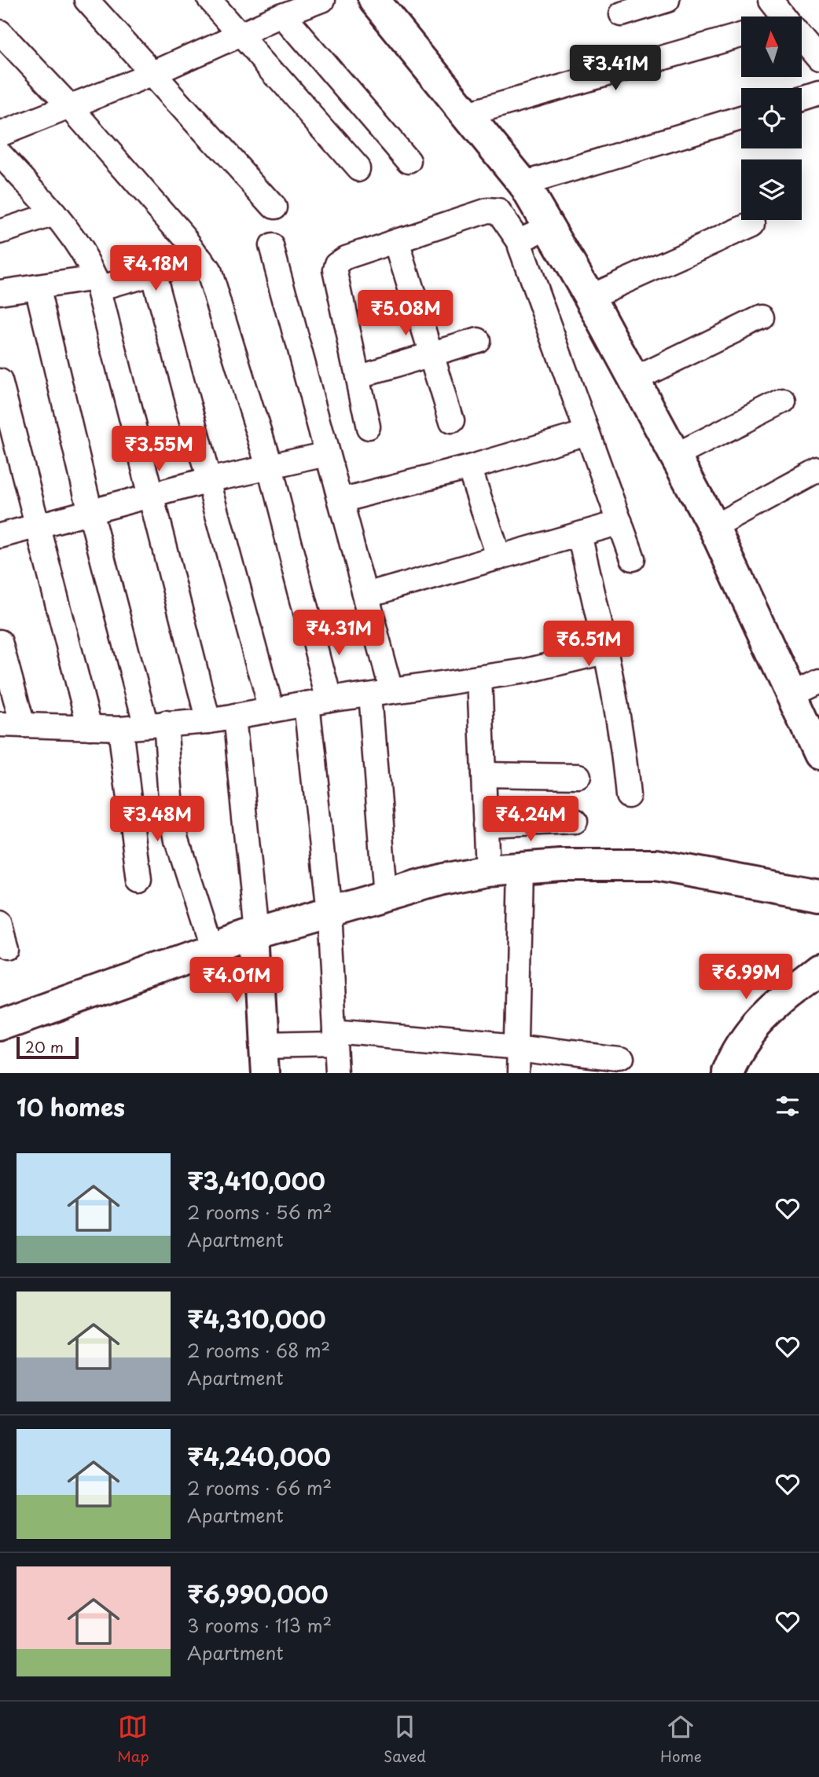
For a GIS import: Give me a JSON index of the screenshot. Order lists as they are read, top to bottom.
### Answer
{
  "scale_bar": "20 m",
  "north": "top",
  "page": {
    "price": [
      "₹3.41M",
      "₹4.18M",
      "₹5.08M",
      "₹3.55M",
      "₹4.31M",
      "₹6.51M",
      "₹3.48M",
      "₹4.24M",
      "₹6.99M",
      "₹4.01M"
    ],
    "scale": "20 m",
    "heading": "10 homes",
    "list": [
      {
        "name": "₹3,410,000",
        "note": "2 rooms · 56 m² · Apartment"
      },
      {
        "name": "₹4,310,000",
        "note": "2 rooms · 68 m² · Apartment"
      },
      {
        "name": "₹4,240,000",
        "note": "2 rooms · 66 m² · Apartment"
      },
      {
        "name": "₹6,990,000",
        "note": "3 rooms · 113 m² · Apartment"
      }
    ],
    "tabs": ["Map", "Saved", "Home"]
  }
}
